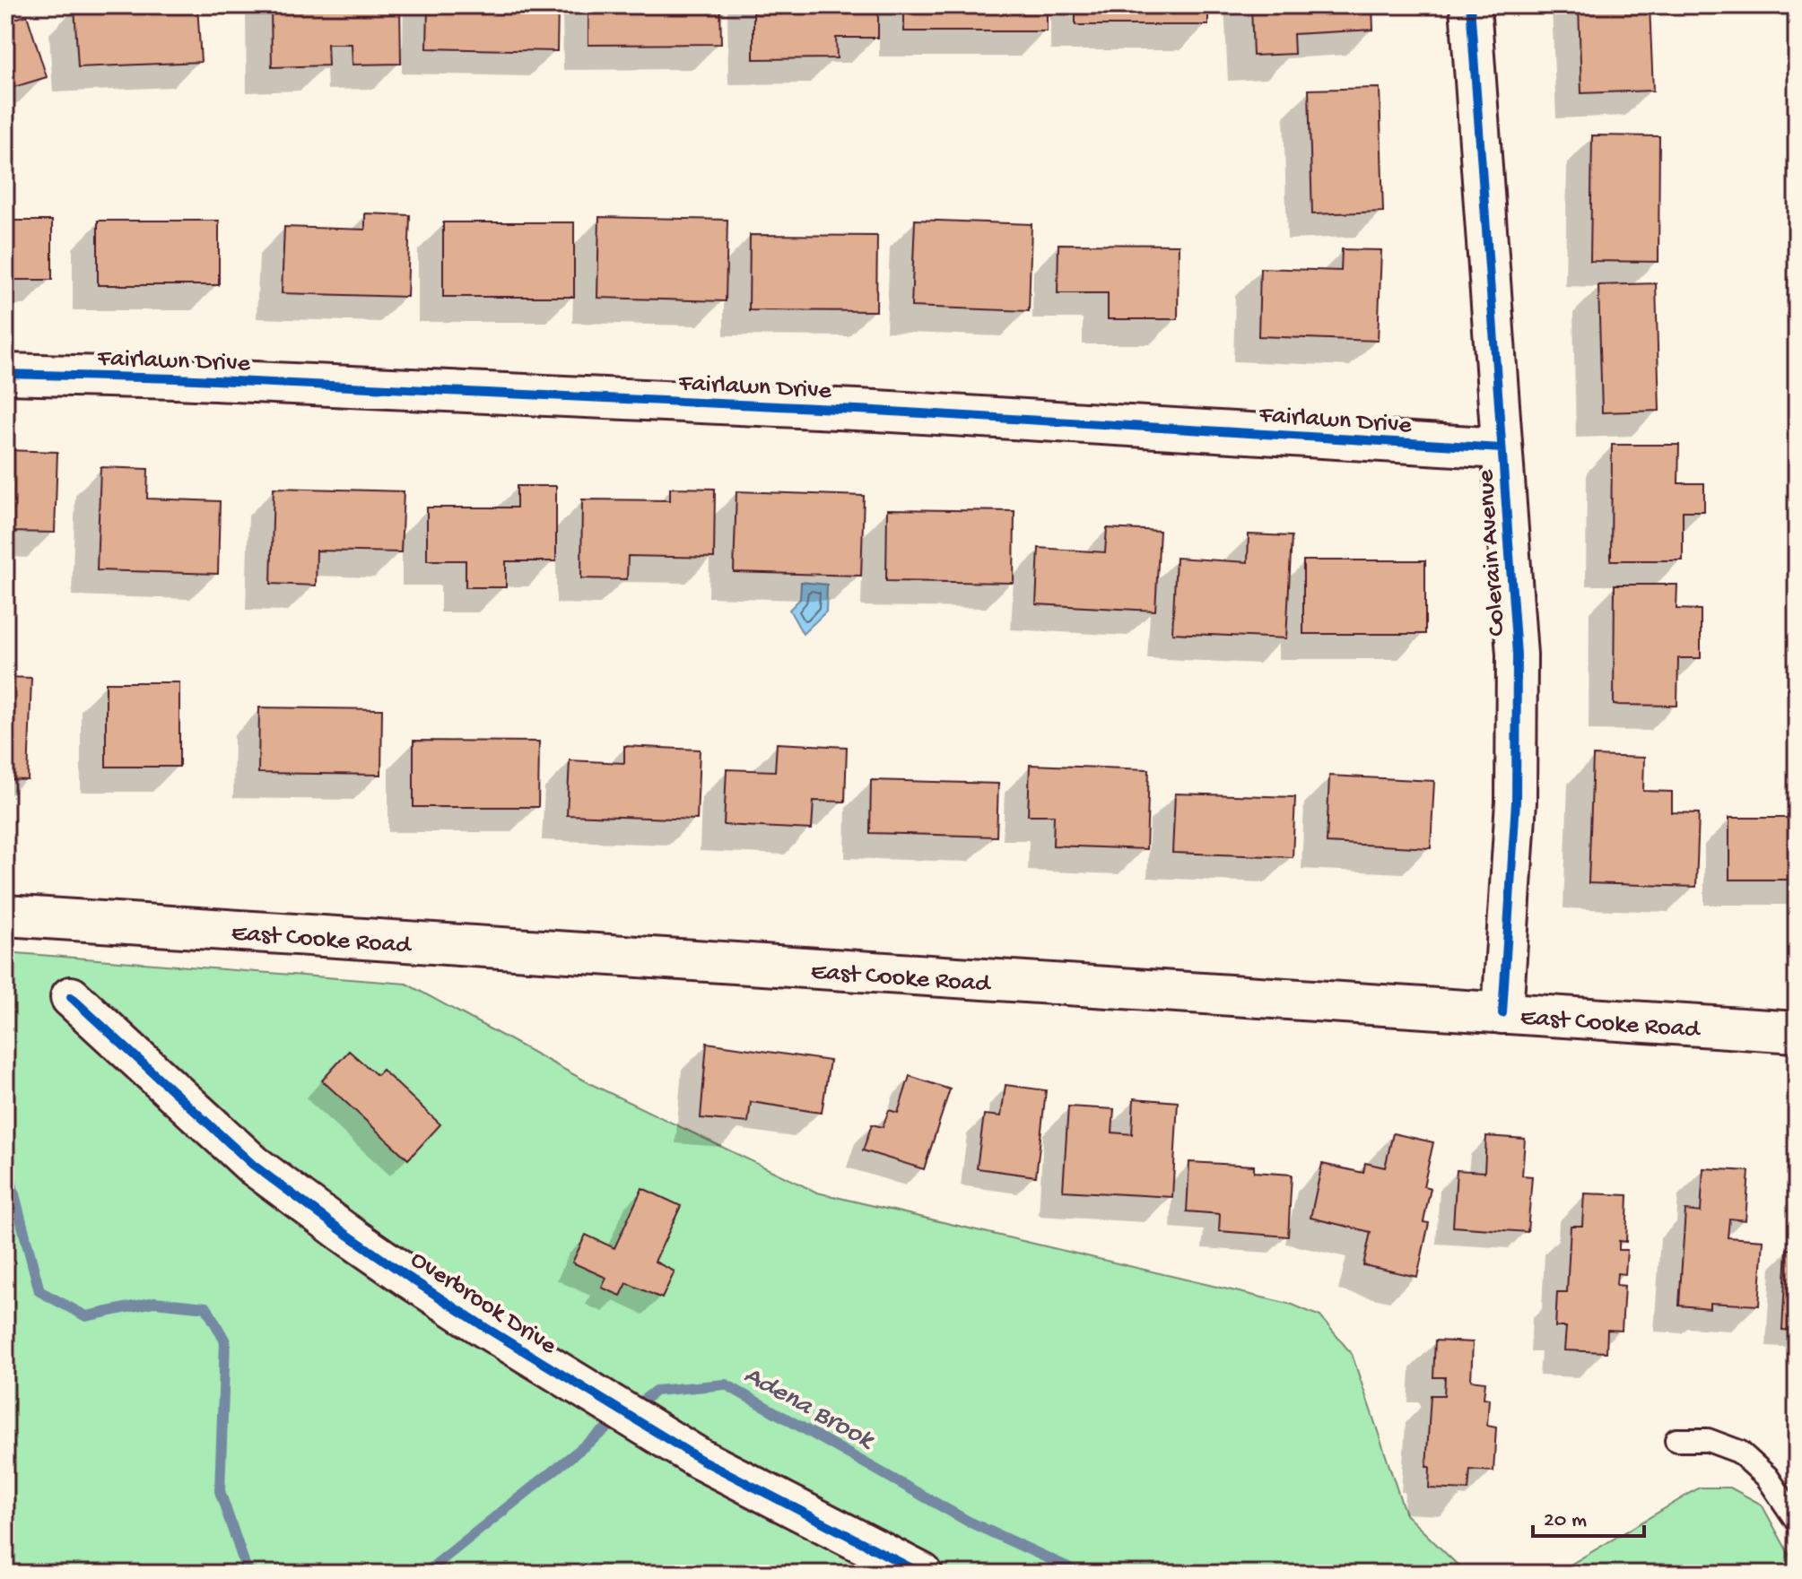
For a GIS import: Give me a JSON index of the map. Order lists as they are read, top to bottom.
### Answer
{
  "streets": {
    "street": [
      "Fairlawn Drive",
      "Colerain Avenue",
      "East Cooke Road",
      "Overbrook Drive"
    ]
  },
  "crossings": [
    ["Fairlawn Drive", "Colerain Avenue"],
    ["Colerain Avenue", "East Cooke Road"]
  ],
  "water": ["Adena Brook"],
  "scale_bar": "20 m"
}
